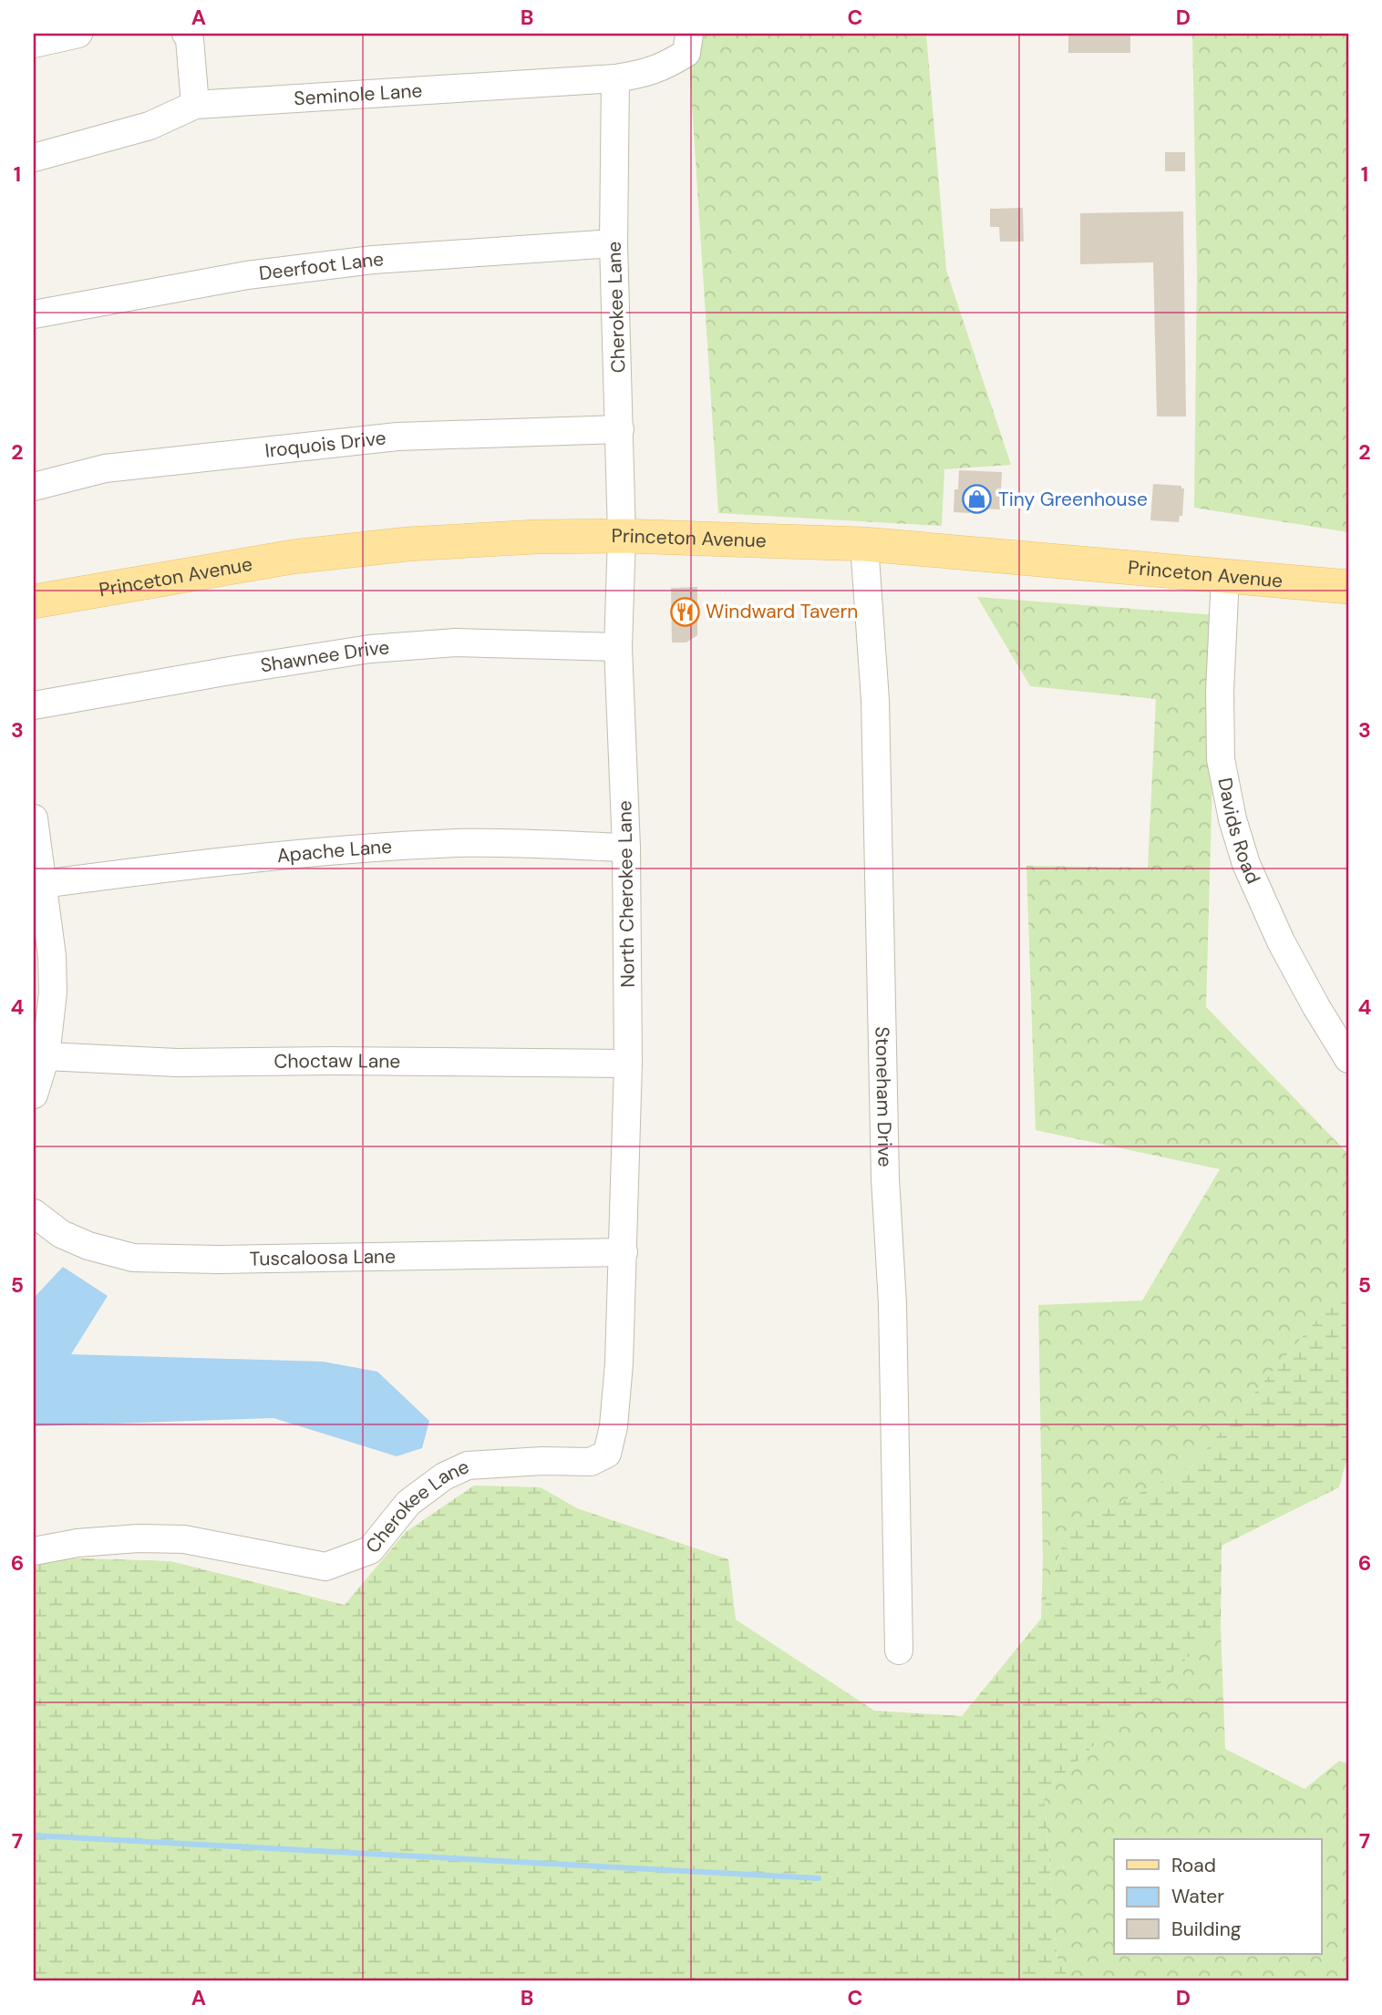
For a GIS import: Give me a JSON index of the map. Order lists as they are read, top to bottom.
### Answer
{
  "streets": {
    "main road": ["Princeton Avenue"],
    "street": [
      "Seminole Lane",
      "Deerfoot Lane",
      "Cherokee Lane",
      "Iroquois Drive",
      "Shawnee Drive",
      "Davids Road",
      "Apache Lane",
      "North Cherokee Lane",
      "Choctaw Lane",
      "Stoneham Drive",
      "Tuscaloosa Lane"
    ]
  },
  "crossings": [
    ["Seminole Lane", "Cherokee Lane"],
    ["Deerfoot Lane", "Cherokee Lane"],
    ["Cherokee Lane", "Iroquois Drive"],
    ["Cherokee Lane", "Princeton Avenue"],
    ["Cherokee Lane", "North Cherokee Lane"],
    ["Cherokee Lane", "Tuscaloosa Lane"],
    ["Princeton Avenue", "Davids Road"],
    ["Princeton Avenue", "North Cherokee Lane"],
    ["Princeton Avenue", "Stoneham Drive"],
    ["Shawnee Drive", "North Cherokee Lane"],
    ["Apache Lane", "North Cherokee Lane"],
    ["North Cherokee Lane", "Choctaw Lane"],
    ["North Cherokee Lane", "Tuscaloosa Lane"]
  ],
  "places": {
    "shop": ["Tiny Greenhouse"],
    "restaurant": ["Windward Tavern"]
  },
  "legend": ["Road", "Water", "Building"],
  "grid": {
    "columns": [
      "A",
      "B",
      "C",
      "D"
    ],
    "rows": [
      "1",
      "2",
      "3",
      "4",
      "5",
      "6",
      "7"
    ]
  }
}
